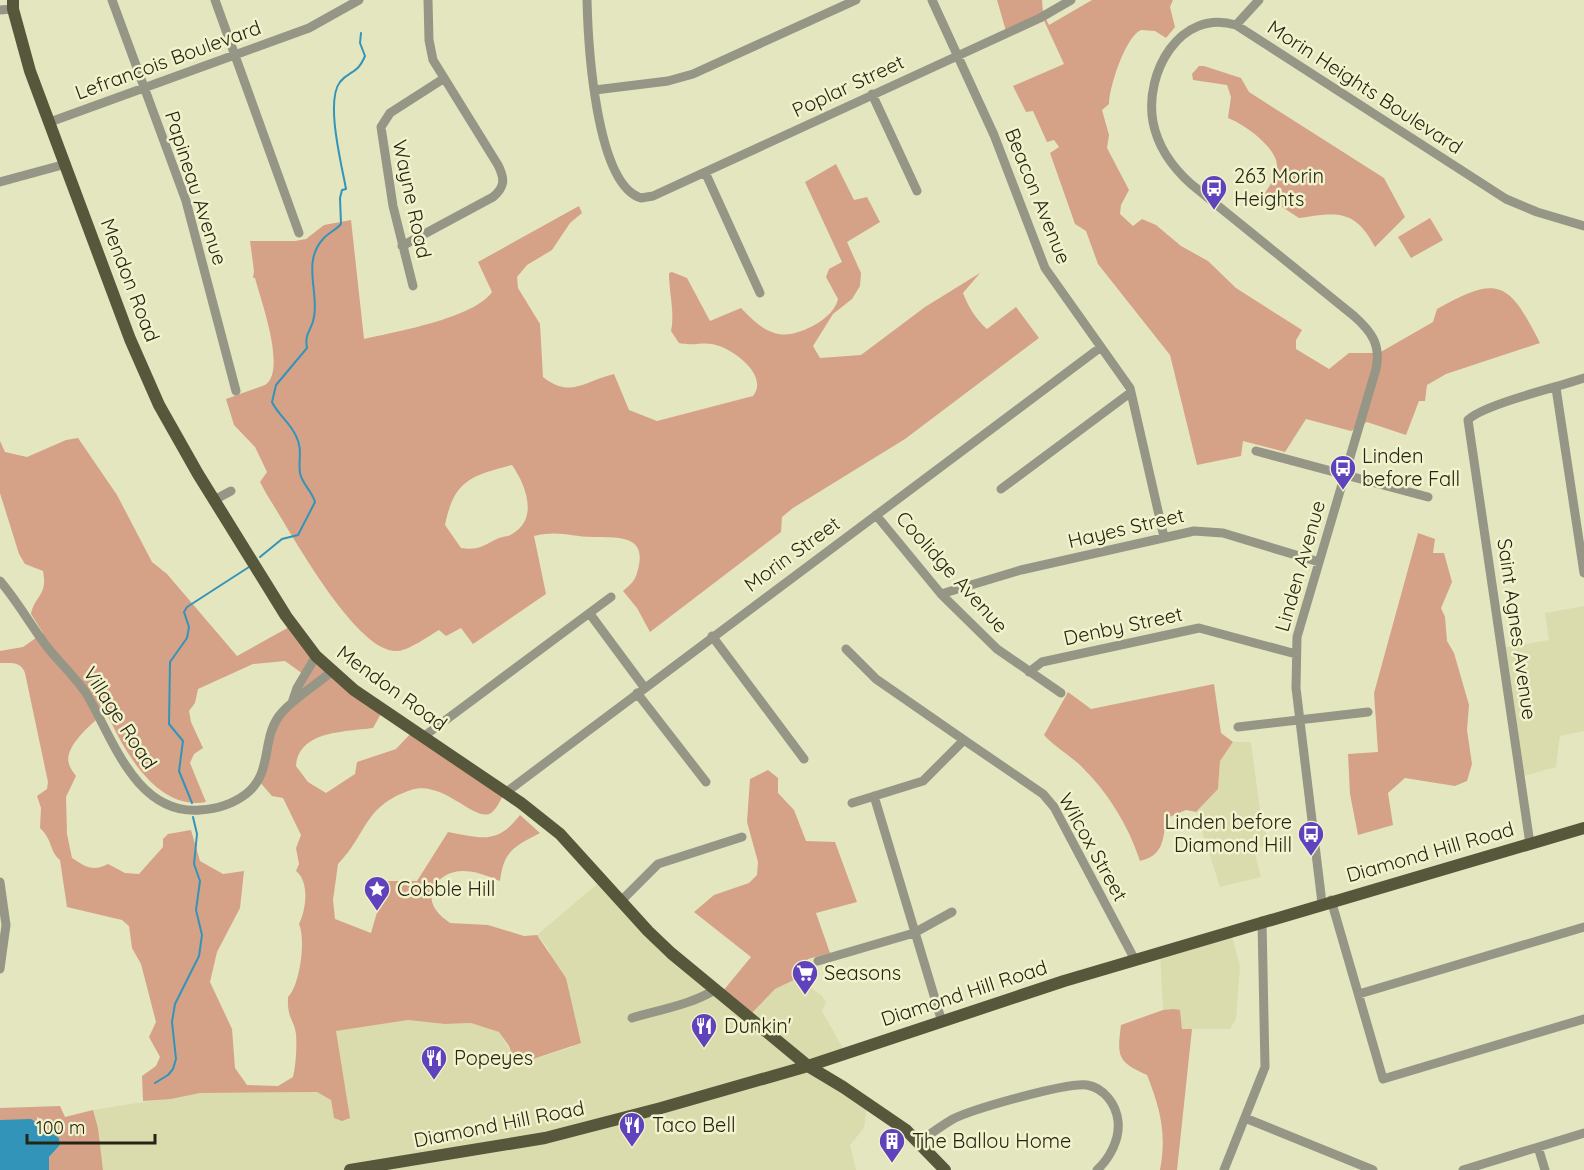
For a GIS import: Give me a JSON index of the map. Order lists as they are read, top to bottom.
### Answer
{
  "streets": {
    "main road": ["Mendon Road", "Diamond Hill Road"],
    "street": [
      "Lefrancois Boulevard",
      "Poplar Street",
      "Morin Heights Boulevard",
      "Papineau Avenue",
      "Beacon Avenue",
      "Wayne Road",
      "Hayes Street",
      "Morin Street",
      "Linden Avenue",
      "Coolidge Avenue",
      "Denby Street",
      "Saint Agnes Avenue",
      "Village Road",
      "Wilcox Street"
    ]
  },
  "crossings": [
    ["Lefrancois Boulevard", "Papineau Avenue"],
    ["Lefrancois Boulevard", "Mendon Road"],
    ["Poplar Street", "Beacon Avenue"],
    ["Morin Heights Boulevard", "Linden Avenue"],
    ["Beacon Avenue", "Hayes Street"],
    ["Beacon Avenue", "Morin Street"],
    ["Mendon Road", "Morin Street"],
    ["Mendon Road", "Village Road"],
    ["Mendon Road", "Diamond Hill Road"],
    ["Hayes Street", "Linden Avenue"],
    ["Hayes Street", "Coolidge Avenue"],
    ["Morin Street", "Coolidge Avenue"],
    ["Linden Avenue", "Denby Street"],
    ["Linden Avenue", "Diamond Hill Road"],
    ["Coolidge Avenue", "Denby Street"],
    ["Saint Agnes Avenue", "Diamond Hill Road"],
    ["Wilcox Street", "Diamond Hill Road"]
  ],
  "places": {
    "bus stop": ["263 Morin Heights", "Linden before Fall", "Linden before Diamond Hill"],
    "place": ["Cobble Hill"],
    "supermarket": ["Seasons"],
    "restaurant": ["Dunkin'", "Popeyes", "Taco Bell"],
    "building": ["The Ballou Home"]
  },
  "scale_bar": "100 m"
}
